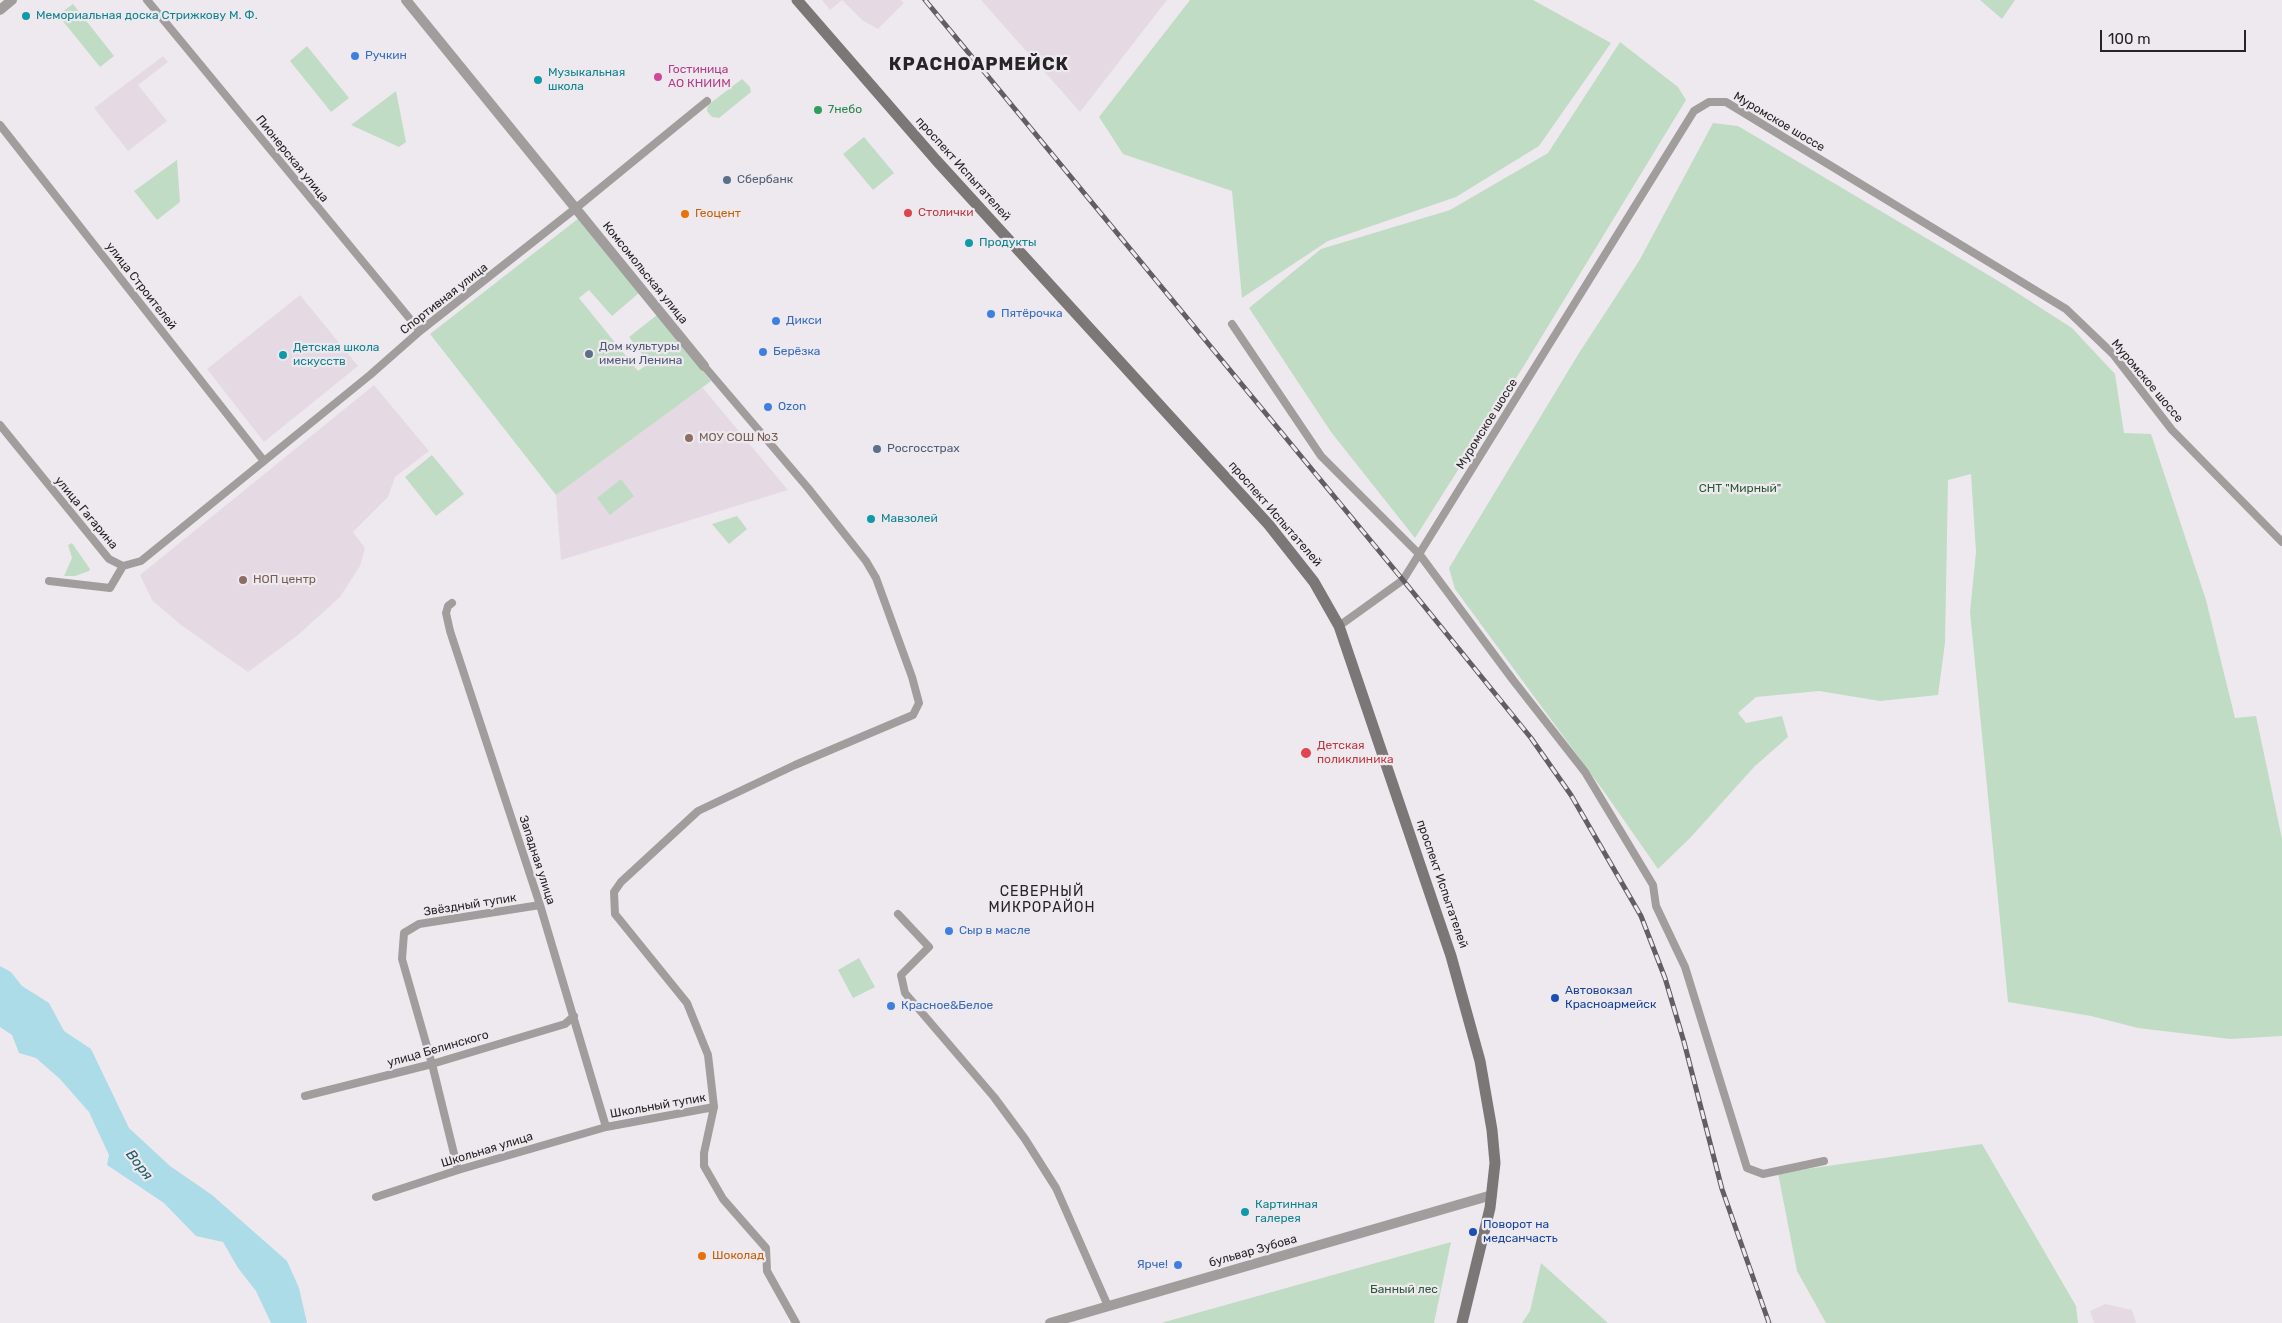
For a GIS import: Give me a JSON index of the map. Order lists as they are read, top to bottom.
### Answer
{
  "streets": {
    "main road": ["проспект Испытателей"],
    "street": [
      "Муромское шоссе",
      "Пионерская улица",
      "Комсомольская улица",
      "улица Строителей",
      "Спортивная улица",
      "улица Гагарина",
      "Западная улица",
      "Звёздный тупик",
      "улица Белинского",
      "Школьный тупик",
      "Школьная улица",
      "бульвар Зубова"
    ]
  },
  "crossings": [
    ["Муромское шоссе", "проспект Испытателей"],
    ["Пионерская улица", "Спортивная улица"],
    ["проспект Испытателей", "бульвар Зубова"],
    ["Комсомольская улица", "Спортивная улица"],
    ["Комсомольская улица", "Школьный тупик"],
    ["улица Строителей", "Спортивная улица"],
    ["Спортивная улица", "улица Гагарина"],
    ["Западная улица", "Звёздный тупик"],
    ["Западная улица", "улица Белинского"],
    ["Западная улица", "Школьный тупик"],
    ["Западная улица", "Школьная улица"],
    ["Звёздный тупик", "улица Белинского"],
    ["Школьный тупик", "Школьная улица"]
  ],
  "districts": ["КРАСНОАРМЕЙСК", "СЕВЕРНЫЙ МИКРОРАЙОН"],
  "water": ["Воря"],
  "parks": ["СНТ \"Мирный\"", "Банный лес"],
  "places": [
    "Мемориальная доска Стрижкову М. Ф.",
    "Ручкин",
    "Гостиница АО КНИИМ",
    "Музыкальная школа",
    "7небо",
    "Сбербанк",
    "Столички",
    "Геоцент",
    "Продукты",
    "Пятёрочка",
    "Дикси",
    "Берёзка",
    "Дом культуры имени Ленина",
    "Детская школа искусств",
    "Ozon",
    "МОУ СОШ №3",
    "Росгосстрах",
    "Мавзолей",
    "НОП центр",
    "Детская поликлиника",
    "Сыр в масле",
    "Автовокзал Красноармейск",
    "Красное&Белое",
    "Картинная галерея",
    "Поворот на медсанчасть",
    "Шоколад",
    "Ярче!"
  ],
  "scale_bar": "100 m"
}
